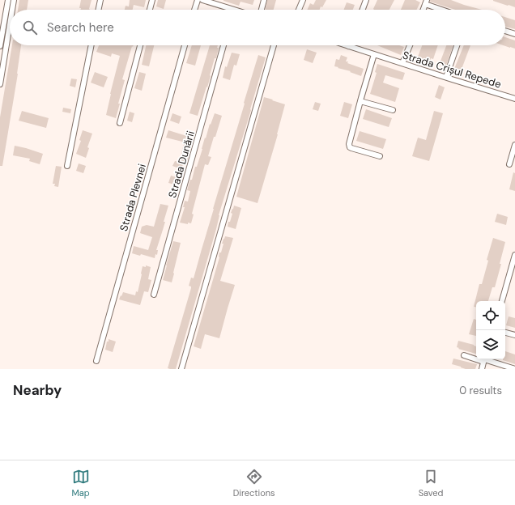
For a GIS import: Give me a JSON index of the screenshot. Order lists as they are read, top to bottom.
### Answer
{
  "streets": {
    "street": ["Strada Crișul Repede", "Strada Dunării", "Strada Plevnei"]
  },
  "page": {
    "search": "Search here",
    "heading": ["Nearby", "0 results"],
    "nav": ["Map", "Directions", "Saved"]
  }
}
